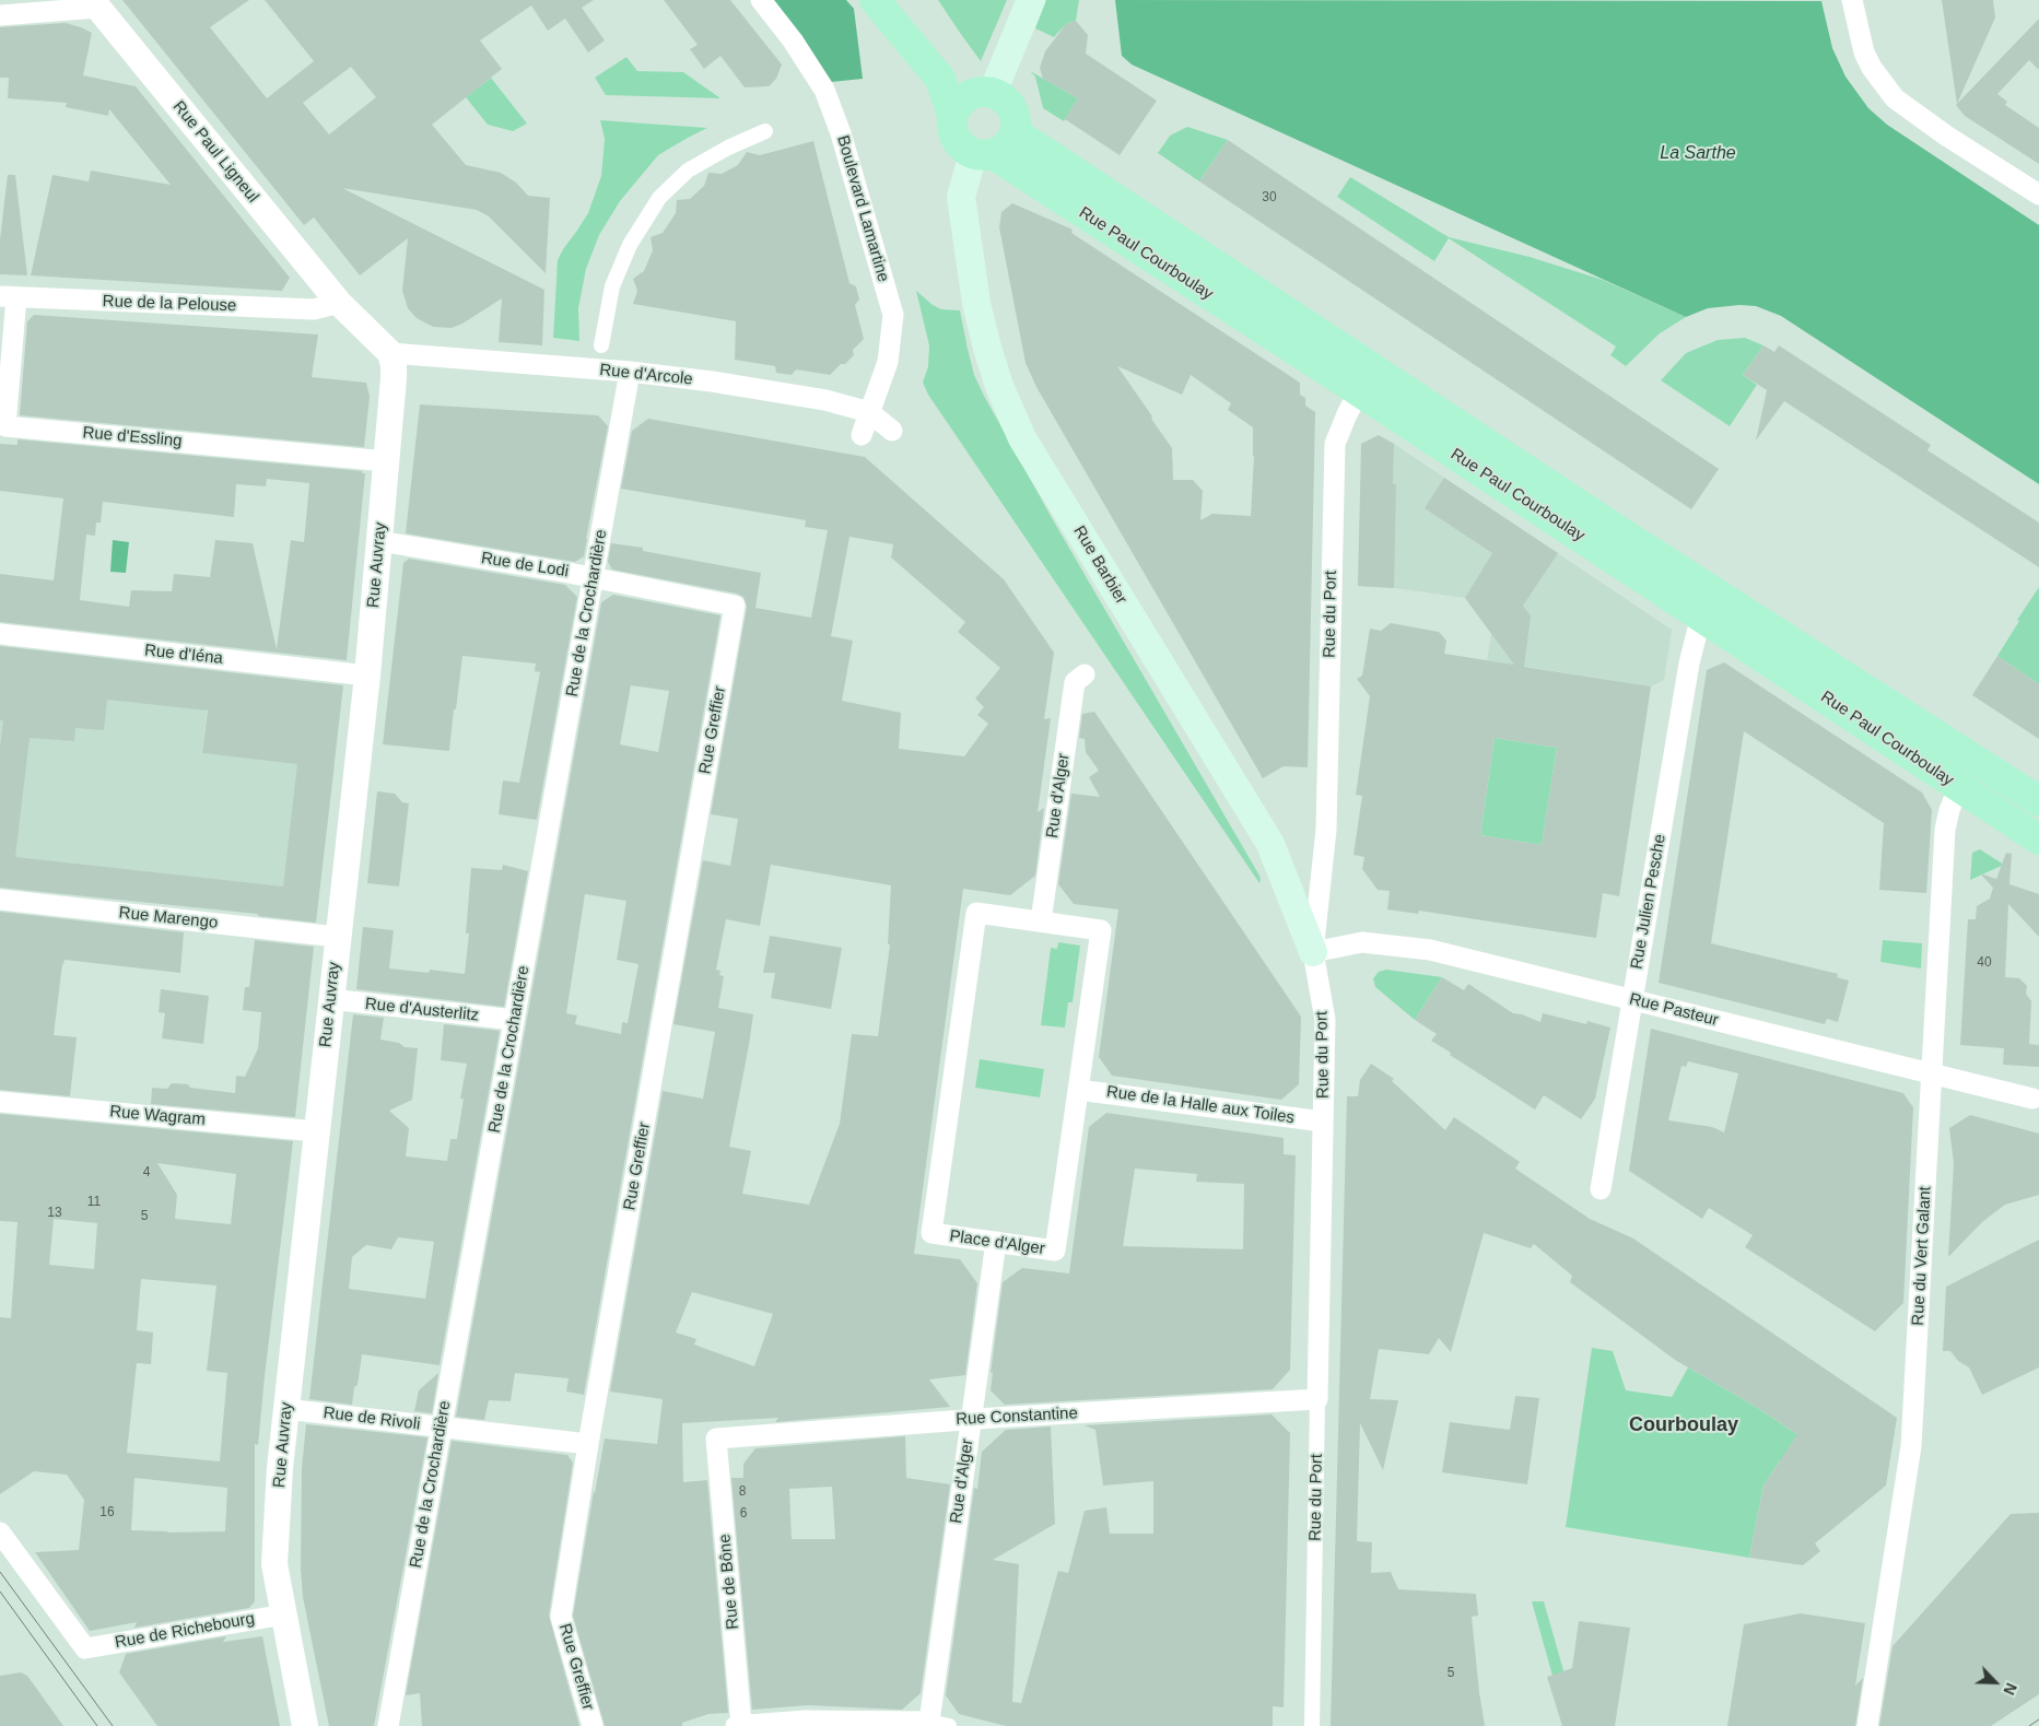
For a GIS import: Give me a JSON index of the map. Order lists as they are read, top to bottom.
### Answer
{
  "streets": {
    "main road": ["Rue Paul Courboulay", "Rue Barbier"],
    "street": [
      "Rue Paul Ligneul",
      "Boulevard Lamartine",
      "Rue de la Pelouse",
      "Rue d'Arcole",
      "Rue d'Essling",
      "Rue Auvray",
      "Rue de Lodi",
      "Rue de la Crochardière",
      "Rue du Port",
      "Rue d'Iéna",
      "Rue Greffier",
      "Rue d'Alger",
      "Rue Julien Pesche",
      "Rue Marengo",
      "Rue d'Austerlitz",
      "Rue Pasteur",
      "Rue de la Halle aux Toiles",
      "Rue Wagram",
      "Place d'Alger",
      "Rue du Vert Galant",
      "Rue Constantine",
      "Rue de Rivoli",
      "Rue de Bône",
      "Rue de Richebourg"
    ]
  },
  "crossings": [
    ["Rue Paul Ligneul", "Rue de la Pelouse"],
    ["Boulevard Lamartine", "Rue d'Arcole"],
    ["Rue Paul Courboulay", "Rue Barbier"],
    ["Rue Paul Courboulay", "Rue du Port"],
    ["Rue Paul Courboulay", "Rue Julien Pesche"],
    ["Rue Paul Courboulay", "Rue du Vert Galant"],
    ["Rue de la Pelouse", "Rue d'Essling"],
    ["Rue d'Arcole", "Rue Auvray"],
    ["Rue d'Arcole", "Rue de la Crochardière"],
    ["Rue d'Essling", "Rue Auvray"],
    ["Rue Auvray", "Rue de Lodi"],
    ["Rue Auvray", "Rue d'Iéna"],
    ["Rue Auvray", "Rue Marengo"],
    ["Rue Auvray", "Rue d'Austerlitz"],
    ["Rue Auvray", "Rue Wagram"],
    ["Rue Auvray", "Rue de Rivoli"],
    ["Rue Auvray", "Rue de Richebourg"],
    ["Rue de Lodi", "Rue de la Crochardière"],
    ["Rue de Lodi", "Rue Greffier"],
    ["Rue Barbier", "Rue du Port"],
    ["Rue Barbier", "Rue Pasteur"],
    ["Rue de la Crochardière", "Rue d'Austerlitz"],
    ["Rue de la Crochardière", "Rue de Rivoli"],
    ["Rue du Port", "Rue Pasteur"],
    ["Rue du Port", "Rue de la Halle aux Toiles"],
    ["Rue du Port", "Rue Constantine"],
    ["Rue Greffier", "Rue de Rivoli"],
    ["Rue d'Alger", "Place d'Alger"],
    ["Rue d'Alger", "Rue Constantine"],
    ["Rue Julien Pesche", "Rue Pasteur"],
    ["Rue Pasteur", "Rue du Vert Galant"],
    ["Rue de la Halle aux Toiles", "Place d'Alger"],
    ["Rue Constantine", "Rue de Bône"]
  ],
  "districts": ["Courboulay"],
  "water": ["La Sarthe"],
  "house_numbers": [
    "30",
    "40",
    "4",
    "11",
    "13",
    "5",
    "8",
    "16",
    "6",
    "5"
  ],
  "north": "bottom right"
}
